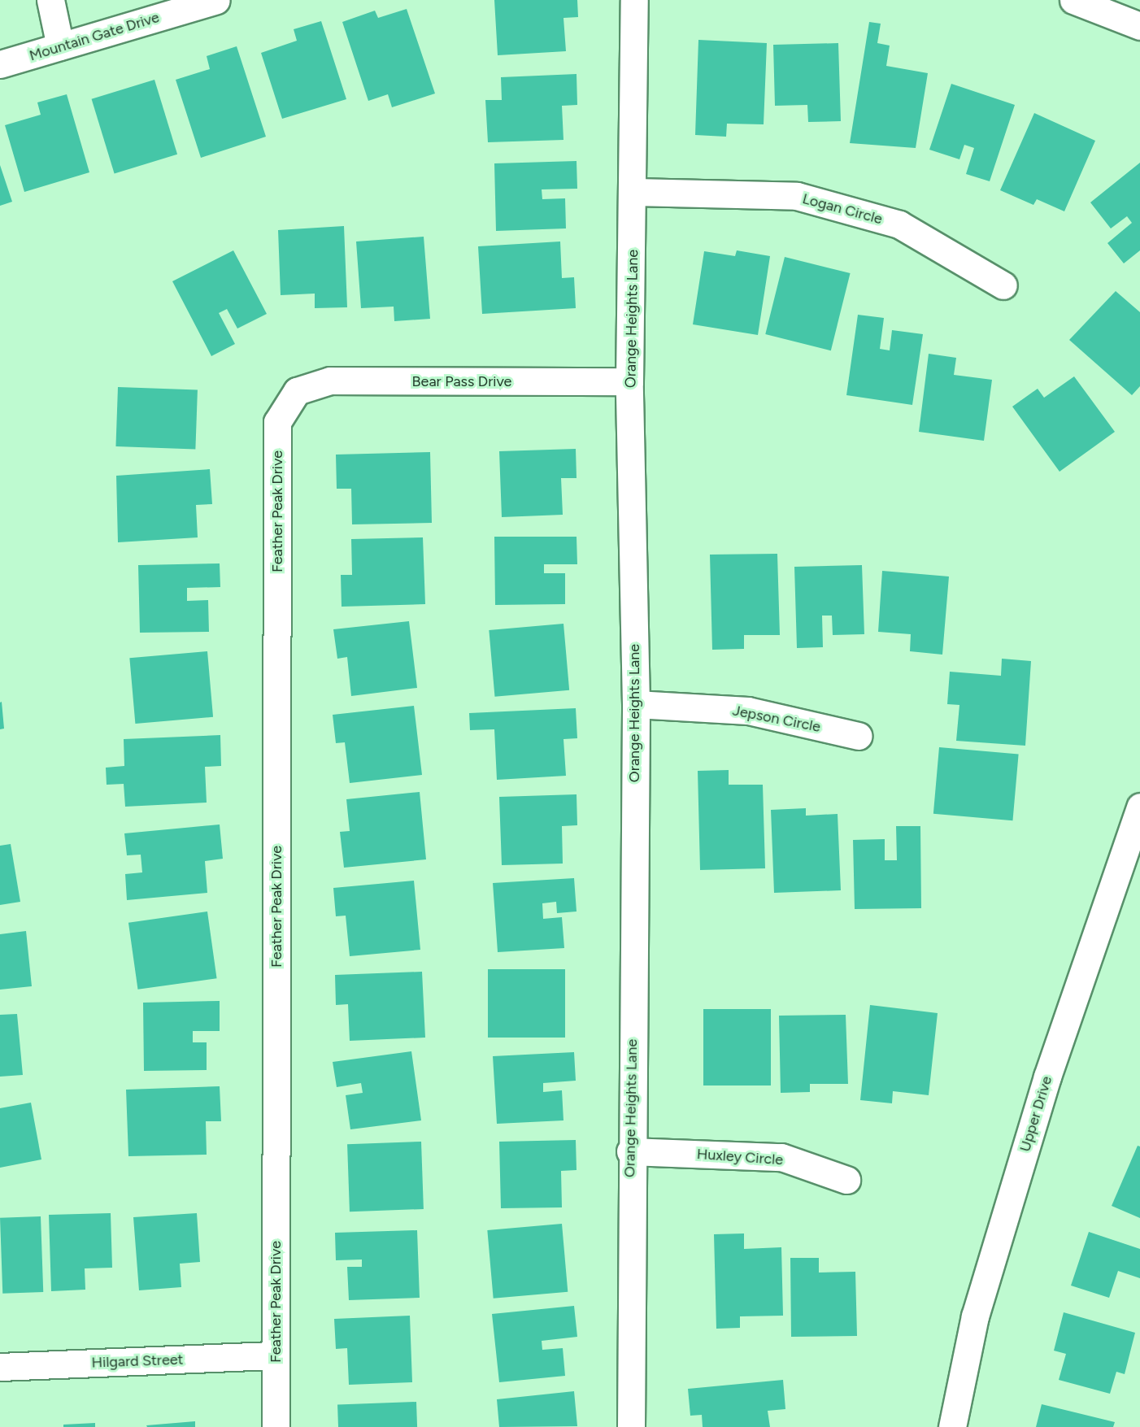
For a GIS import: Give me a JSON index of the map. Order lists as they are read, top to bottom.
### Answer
{
  "streets": {
    "street": [
      "Mountain Gate Drive",
      "Logan Circle",
      "Orange Heights Lane",
      "Bear Pass Drive",
      "Feather Peak Drive",
      "Jepson Circle",
      "Upper Drive",
      "Huxley Circle",
      "Hilgard Street"
    ]
  },
  "crossings": [
    ["Logan Circle", "Orange Heights Lane"],
    ["Orange Heights Lane", "Bear Pass Drive"],
    ["Orange Heights Lane", "Jepson Circle"],
    ["Orange Heights Lane", "Huxley Circle"],
    ["Bear Pass Drive", "Feather Peak Drive"],
    ["Feather Peak Drive", "Hilgard Street"]
  ]
}
